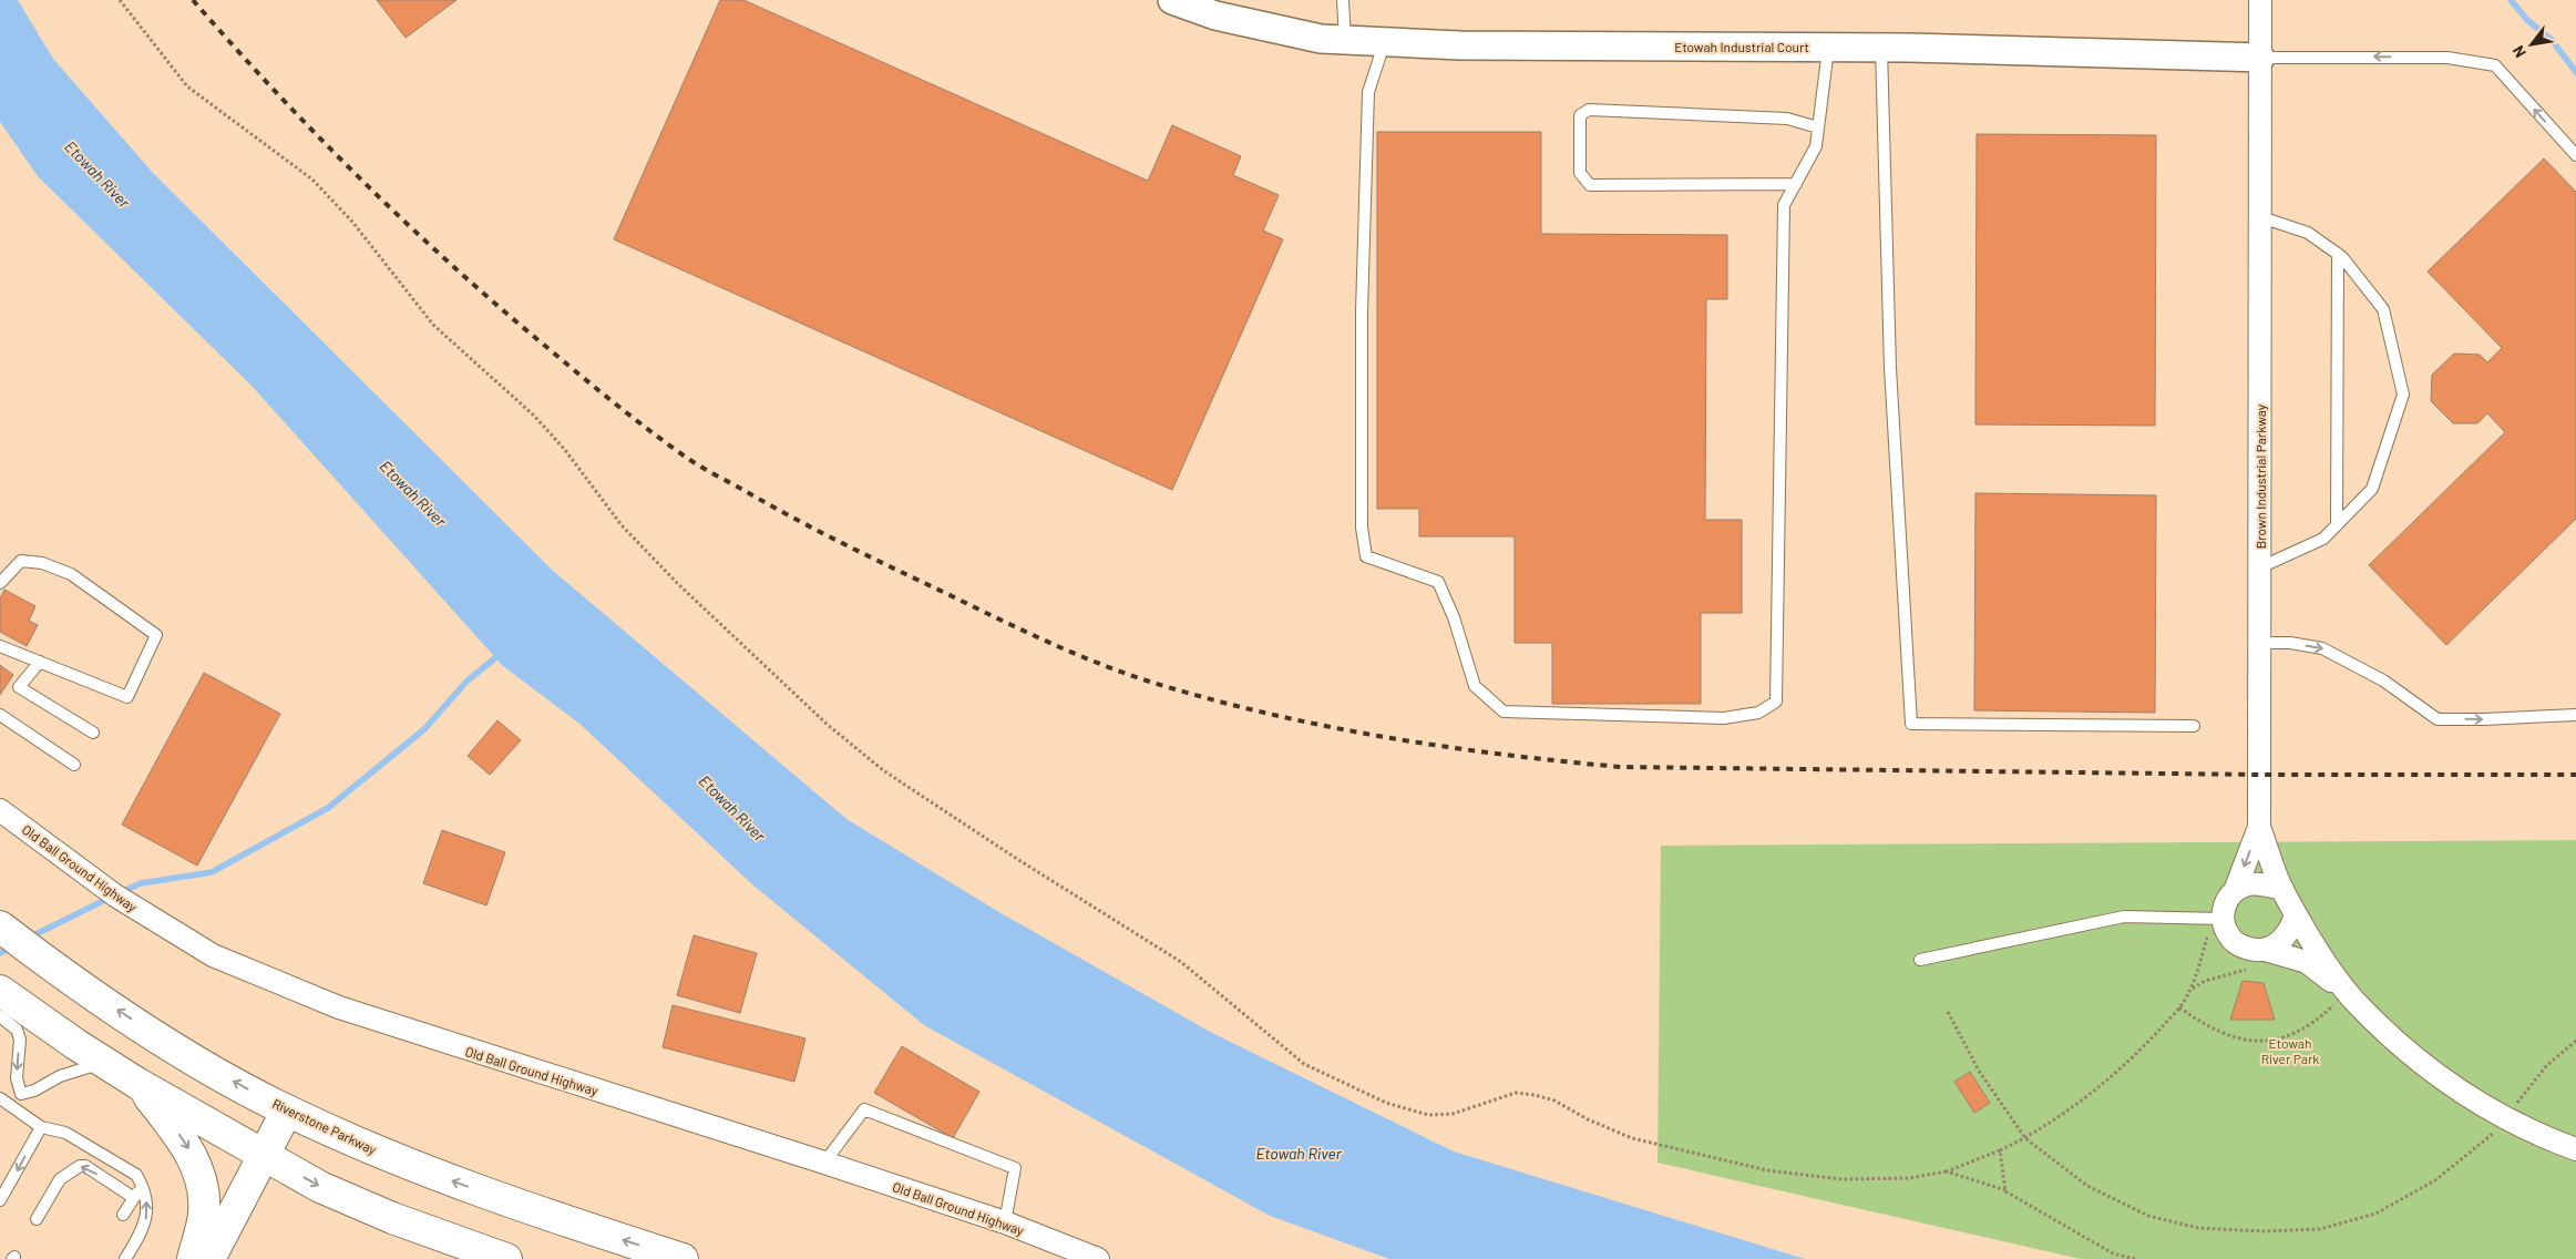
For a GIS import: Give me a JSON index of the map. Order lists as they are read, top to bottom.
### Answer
{
  "streets": {
    "main road": ["Riverstone Parkway"],
    "street": ["Etowah Industrial Court", "Brown Industrial Parkway", "Old Ball Ground Highway"]
  },
  "crossings": [
    ["Etowah Industrial Court", "Brown Industrial Parkway"]
  ],
  "water": ["Etowah River"],
  "parks": ["Etowah River Park"],
  "north": "bottom left"
}
